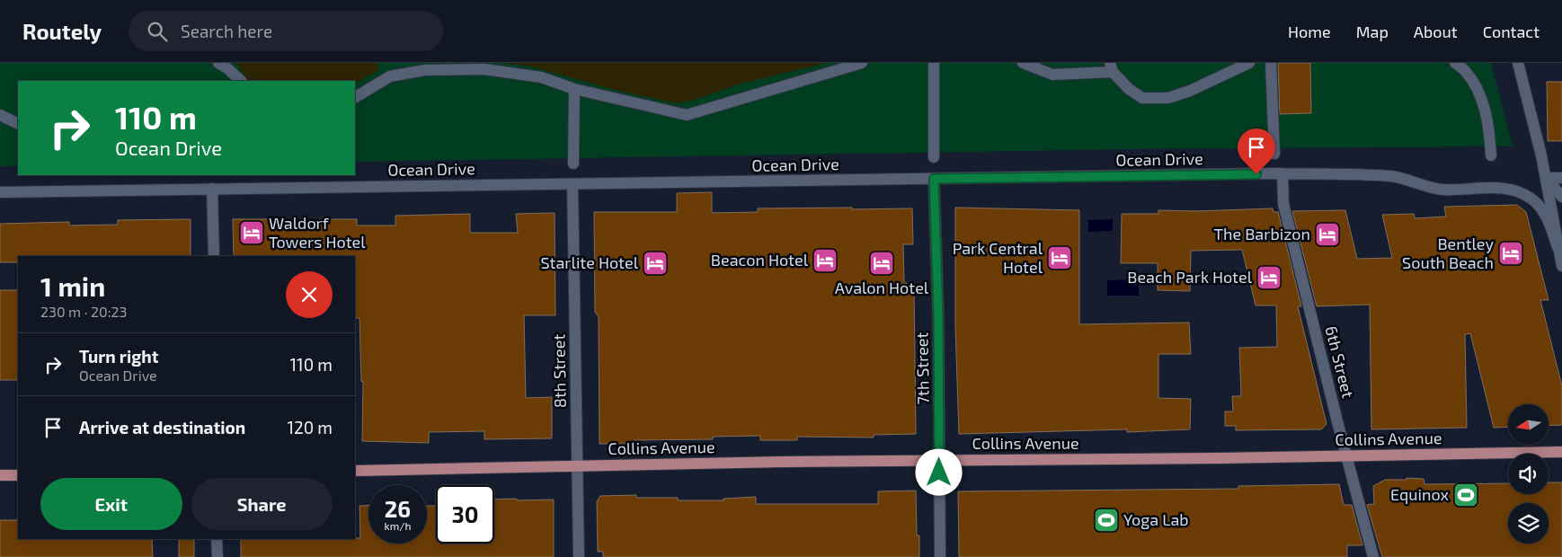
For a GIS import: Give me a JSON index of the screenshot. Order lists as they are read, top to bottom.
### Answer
{
  "streets": {
    "main road": ["Collins Avenue"],
    "street": [
      "Ocean Drive",
      "6th Street",
      "7th Street",
      "8th Street"
    ]
  },
  "crossings": [
    ["Ocean Drive", "6th Street"],
    ["Ocean Drive", "7th Street"],
    ["Ocean Drive", "8th Street"],
    ["6th Street", "Collins Avenue"],
    ["7th Street", "Collins Avenue"],
    ["8th Street", "Collins Avenue"]
  ],
  "places": {
    "hotel": [
      "Waldorf Towers Hotel",
      "The Barbizon",
      "Bentley South Beach",
      "Park Central Hotel",
      "Beacon Hotel",
      "Starlite Hotel",
      "Avalon Hotel",
      "Beach Park Hotel"
    ],
    "sports": ["Equinox", "Yoga Lab"]
  },
  "north": "left",
  "page": {
    "header": "Routely",
    "search": "Search here",
    "nav": [
      "Home",
      "Map",
      "About",
      "Contact"
    ],
    "turn": ["110 m", "Ocean Drive"],
    "heading": ["1 min", "230 m · 20:23"],
    "list": [
      {
        "name": "Turn right",
        "note": "Ocean Drive",
        "value": "110 m"
      },
      {
        "name": "Arrive at destination",
        "value": "120 m"
      }
    ],
    "buttons": ["Exit", "Share"],
    "speed": "26 km/h",
    "limit": "30"
  }
}
